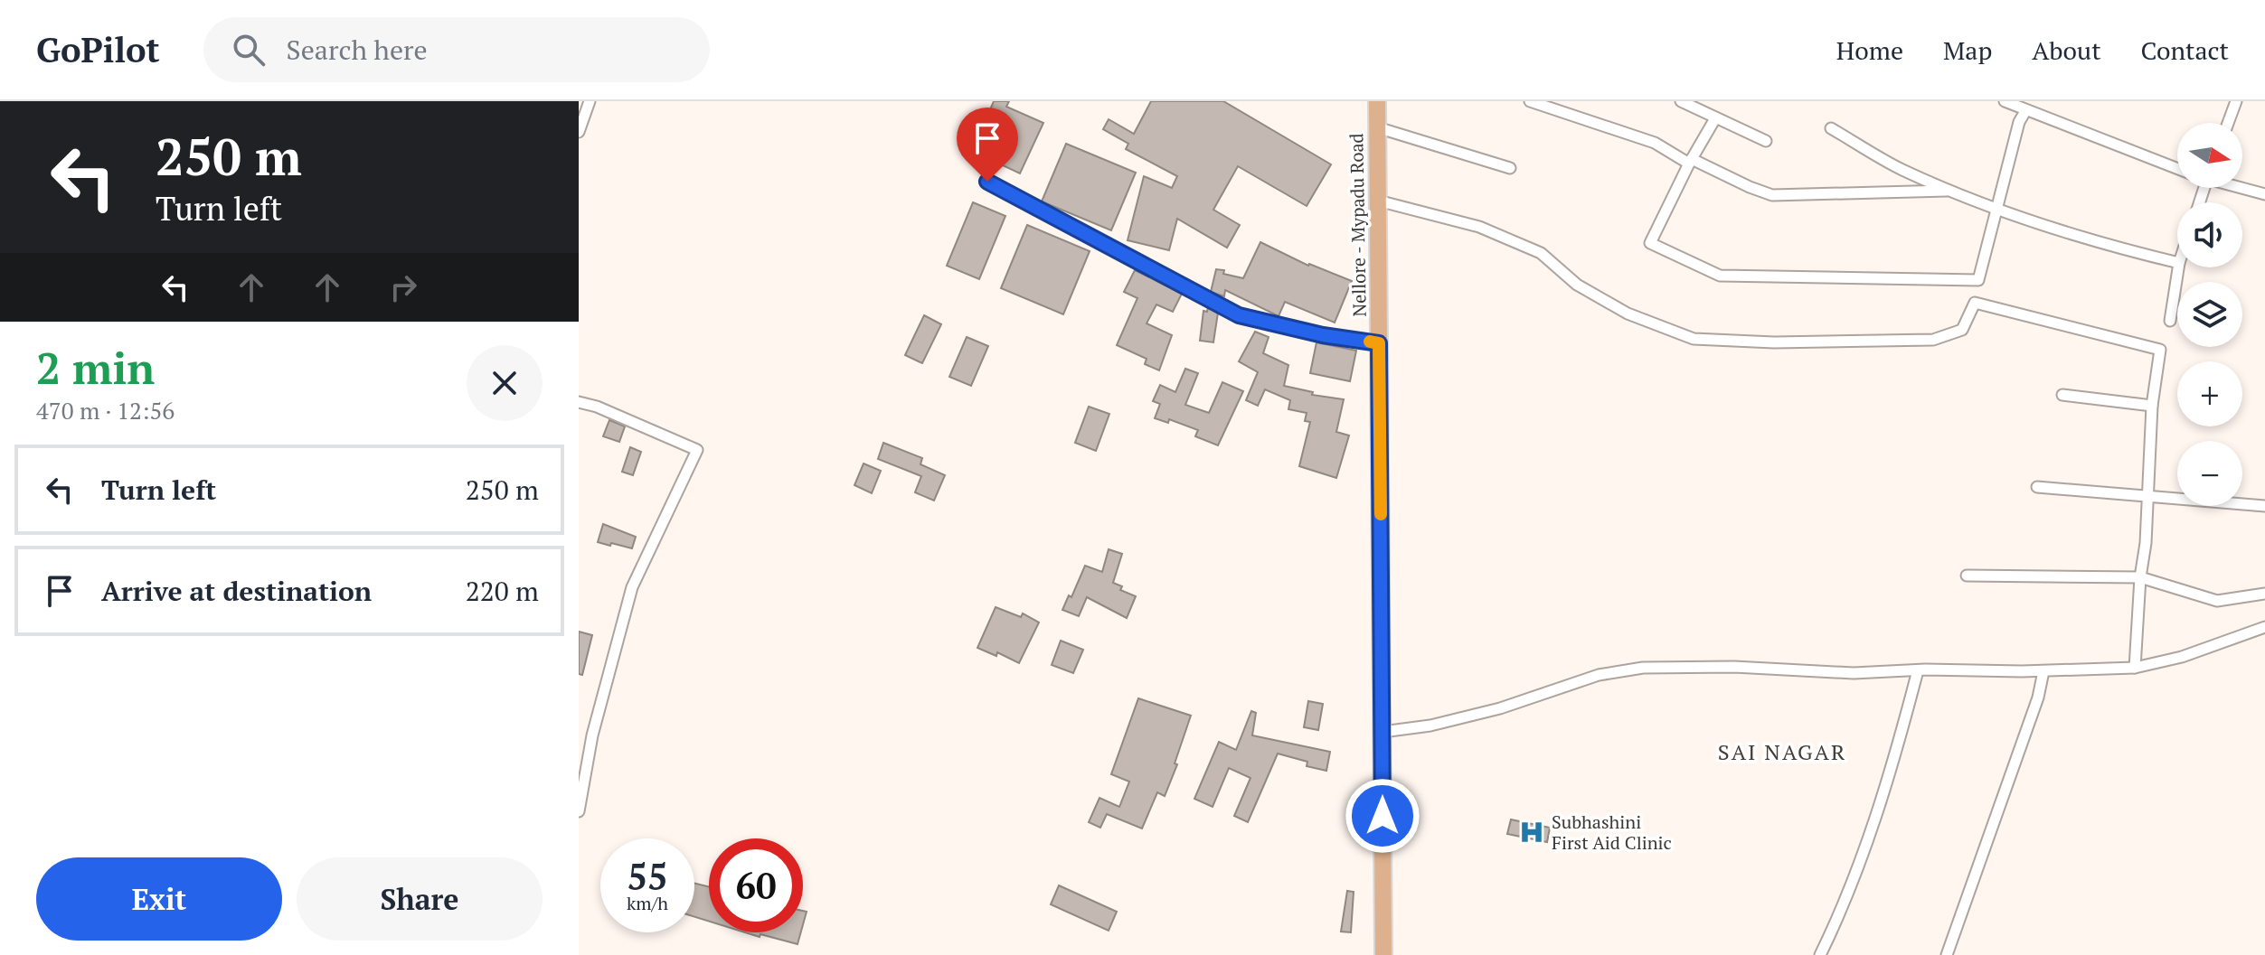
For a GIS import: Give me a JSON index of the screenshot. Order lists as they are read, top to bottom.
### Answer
{
  "streets": {
    "main road": ["Nellore - Mypadu Road"]
  },
  "districts": ["SAI NAGAR"],
  "places": {
    "hospital": ["Subhashini First Aid Clinic"]
  },
  "north": "right",
  "page": {
    "header": "GoPilot",
    "search": "Search here",
    "nav": [
      "Home",
      "Map",
      "About",
      "Contact"
    ],
    "turn": ["250 m", "Turn left"],
    "map_buttons": ["+", "−"],
    "heading": ["2 min", "470 m · 12:56"],
    "list": [
      {
        "name": "Turn left",
        "value": "250 m"
      },
      {
        "name": "Arrive at destination",
        "value": "220 m"
      }
    ],
    "speed": "55 km/h",
    "limit": "60",
    "buttons": ["Exit", "Share"]
  }
}
